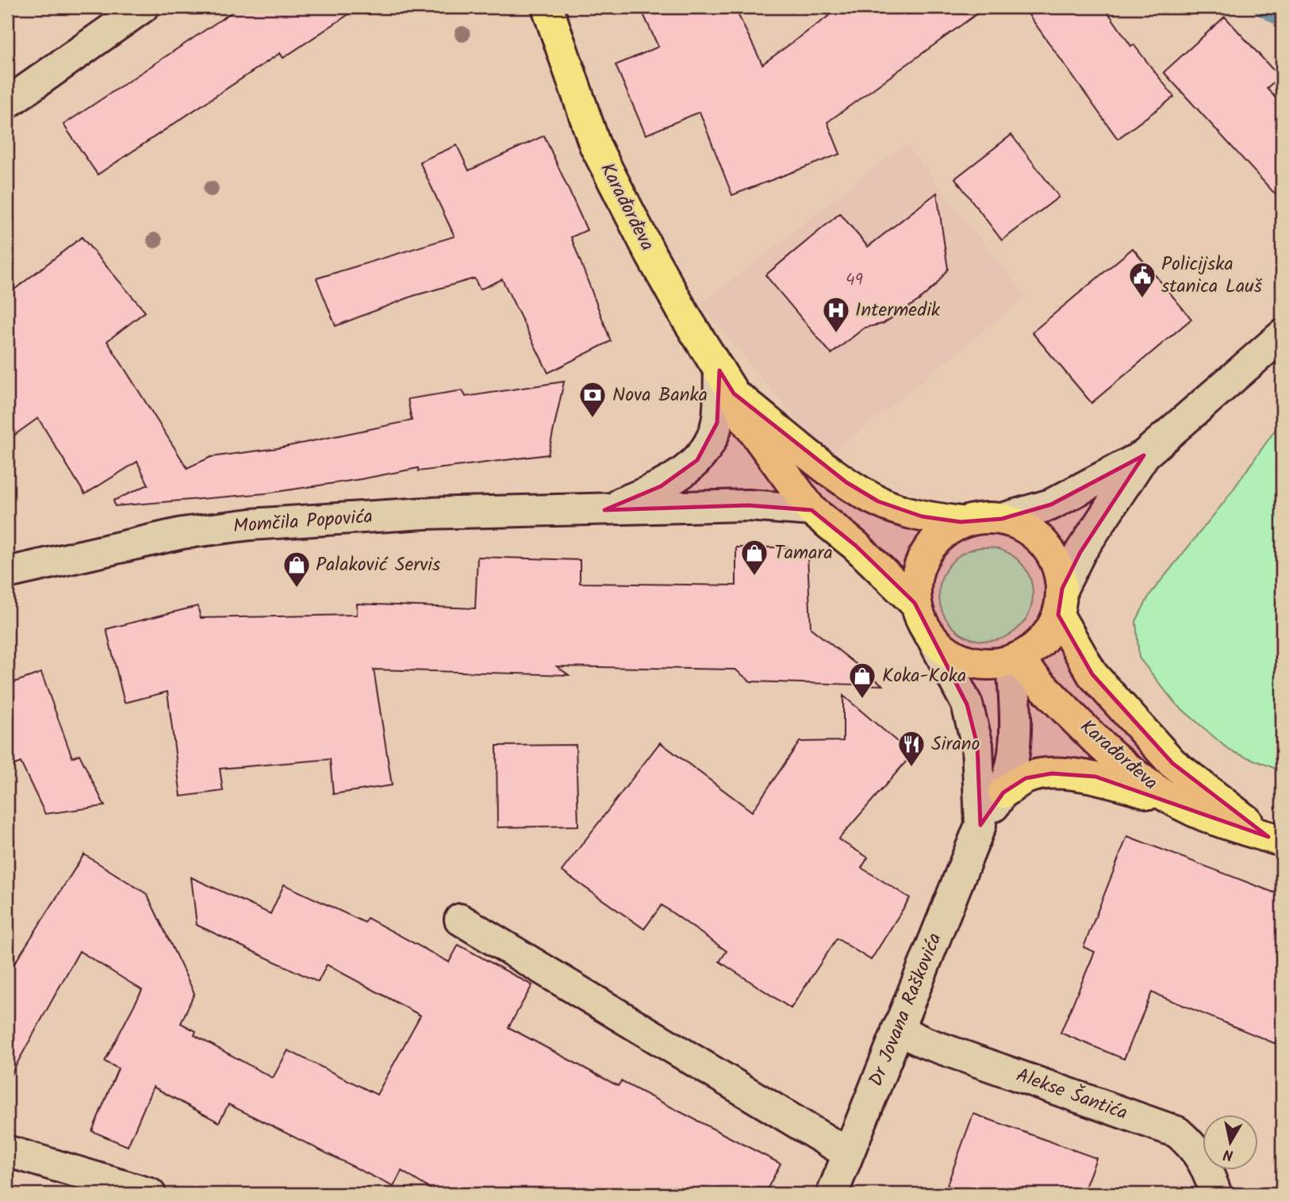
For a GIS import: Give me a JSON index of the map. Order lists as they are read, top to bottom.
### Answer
{
  "streets": {
    "main road": ["Karađorđeva"],
    "street": ["Momčila Popovića", "Dr Jovana Raškovića", "Alekse Šantića"]
  },
  "crossings": [
    ["Karađorđeva", "Momčila Popovića"],
    ["Karađorđeva", "Dr Jovana Raškovića"],
    ["Dr Jovana Raškovića", "Alekse Šantića"]
  ],
  "places": {
    "public building": ["Policijska stanica Lauš"],
    "hospital": ["Intermedik"],
    "bank": ["Nova Banka"],
    "shop": ["Tamara", "Palaković Servis", "Koka-Koka"],
    "restaurant": ["Sirano"]
  },
  "house_numbers": ["49"],
  "north": "bottom"
}
